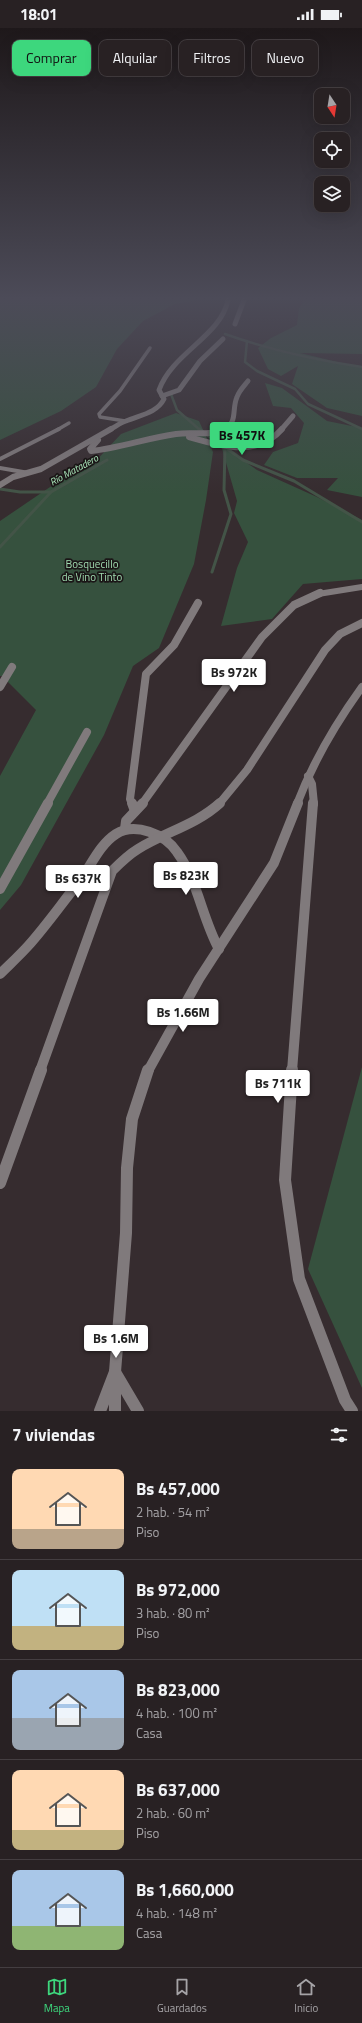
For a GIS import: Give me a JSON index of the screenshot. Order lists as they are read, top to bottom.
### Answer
{
  "water": ["Río Matadero"],
  "parks": ["Bosquecillo de Vino Tinto"],
  "north": "bottom",
  "page": {
    "status": "18:01",
    "chip": [
      "Comprar",
      "Alquilar",
      "Filtros",
      "Nuevo"
    ],
    "price": [
      "Bs 457K",
      "Bs 972K",
      "Bs 823K",
      "Bs 637K",
      "Bs 1.66M",
      "Bs 711K",
      "Bs 1.6M"
    ],
    "heading": "7 viviendas",
    "list": [
      {
        "name": "Bs 457,000",
        "note": "2 hab. · 54 m² · Piso"
      },
      {
        "name": "Bs 972,000",
        "note": "3 hab. · 80 m² · Piso"
      },
      {
        "name": "Bs 823,000",
        "note": "4 hab. · 100 m² · Casa"
      },
      {
        "name": "Bs 637,000",
        "note": "2 hab. · 60 m² · Piso"
      },
      {
        "name": "Bs 1,660,000",
        "note": "4 hab. · 148 m² · Casa"
      }
    ],
    "tabs": ["Mapa", "Guardados", "Inicio"]
  }
}
